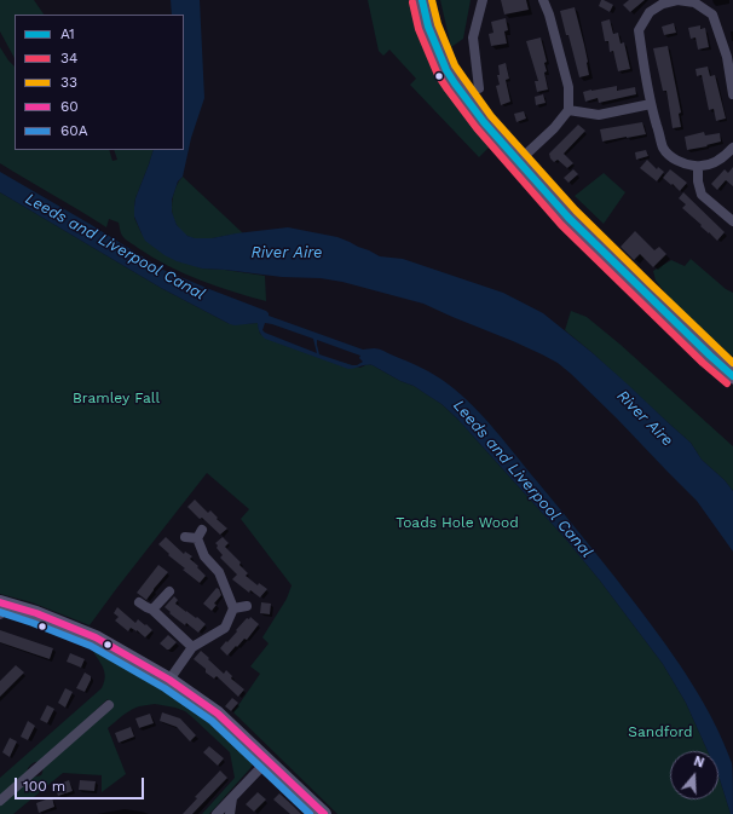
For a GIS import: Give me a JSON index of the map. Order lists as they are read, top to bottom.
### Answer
{
  "water": ["Leeds and Liverpool Canal", "River Aire"],
  "parks": ["Bramley Fall", "Toads Hole Wood", "Sandford"],
  "lines": [
    "transit line A1",
    "transit line 33",
    "transit line 34",
    "transit line 60",
    "transit line 60A"
  ],
  "legend": [
    "A1",
    "34",
    "33",
    "60",
    "60A"
  ],
  "scale_bar": "100 m",
  "north": "top"
}
